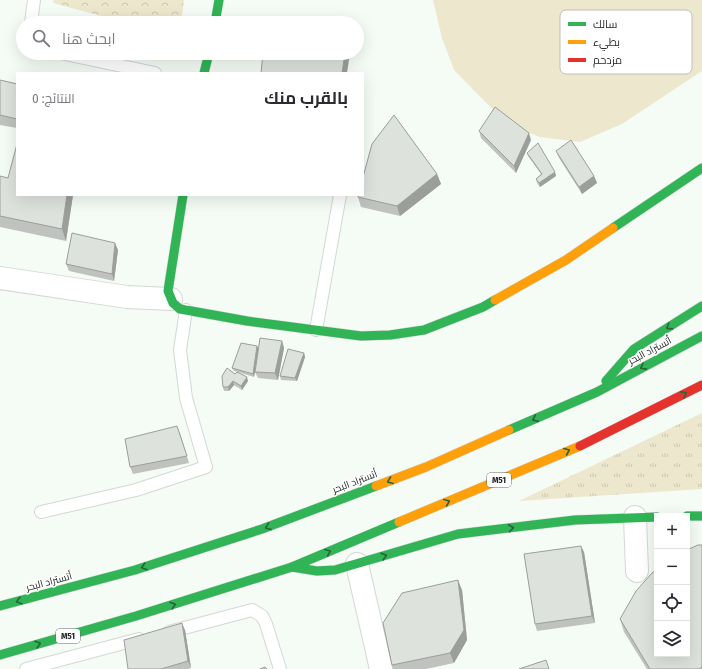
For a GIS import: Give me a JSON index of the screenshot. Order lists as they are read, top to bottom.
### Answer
{
  "streets": {
    "main road": ["أتستراد البحر", "M51"]
  },
  "legend": ["سالك", "بطيء", "مزدحم"],
  "page": {
    "search": "ابحث هنا",
    "heading": ["بالقرب منك", "النتائج: 0"],
    "map_buttons": ["+", "−"]
  }
}
